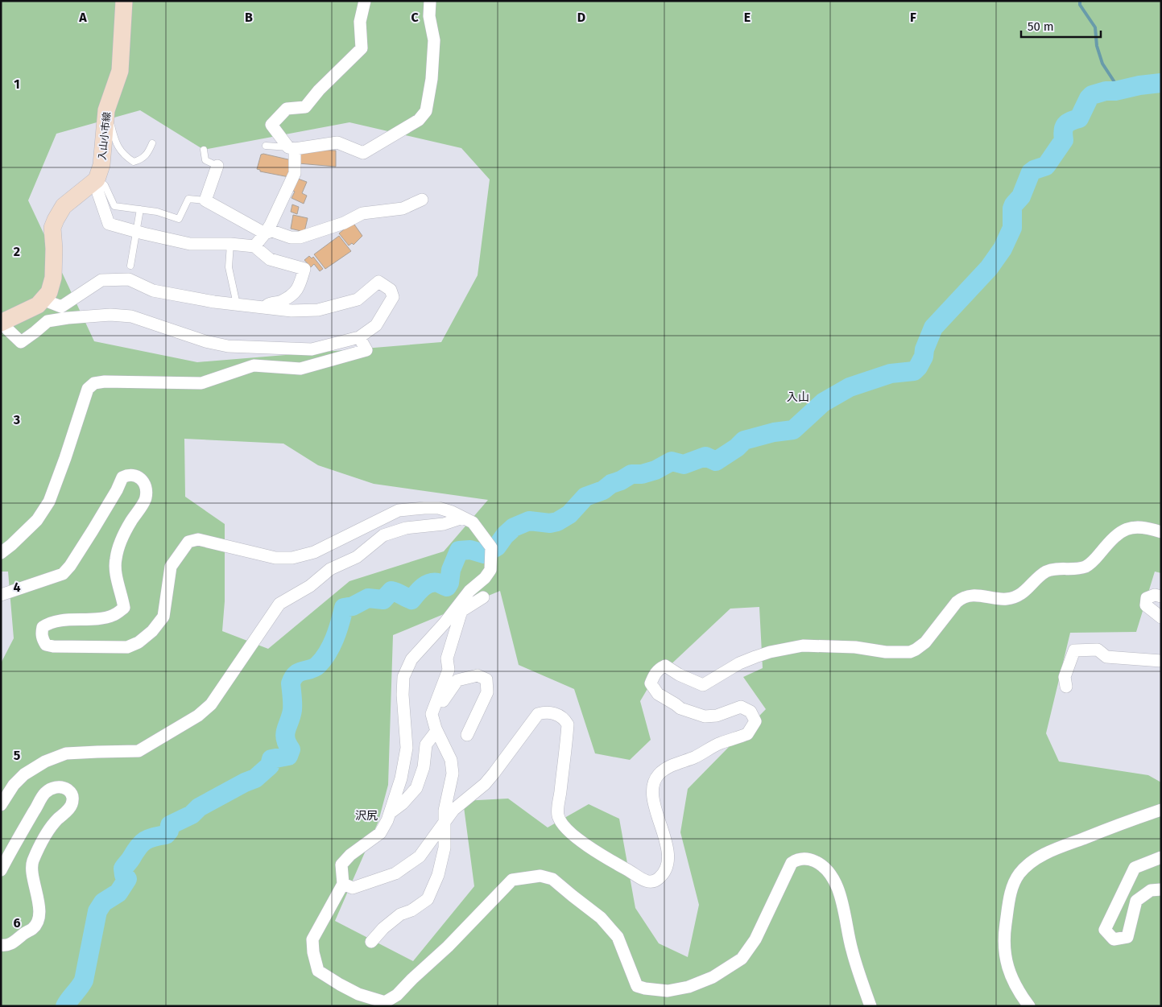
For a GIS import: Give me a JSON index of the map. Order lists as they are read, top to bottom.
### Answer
{
  "streets": {
    "main road": ["入山小市線"]
  },
  "districts": ["入山", "沢尻"],
  "scale_bar": "50 m",
  "grid": {
    "columns": [
      "A",
      "B",
      "C",
      "D",
      "E",
      "F"
    ],
    "rows": [
      "1",
      "2",
      "3",
      "4",
      "5",
      "6"
    ]
  }
}
